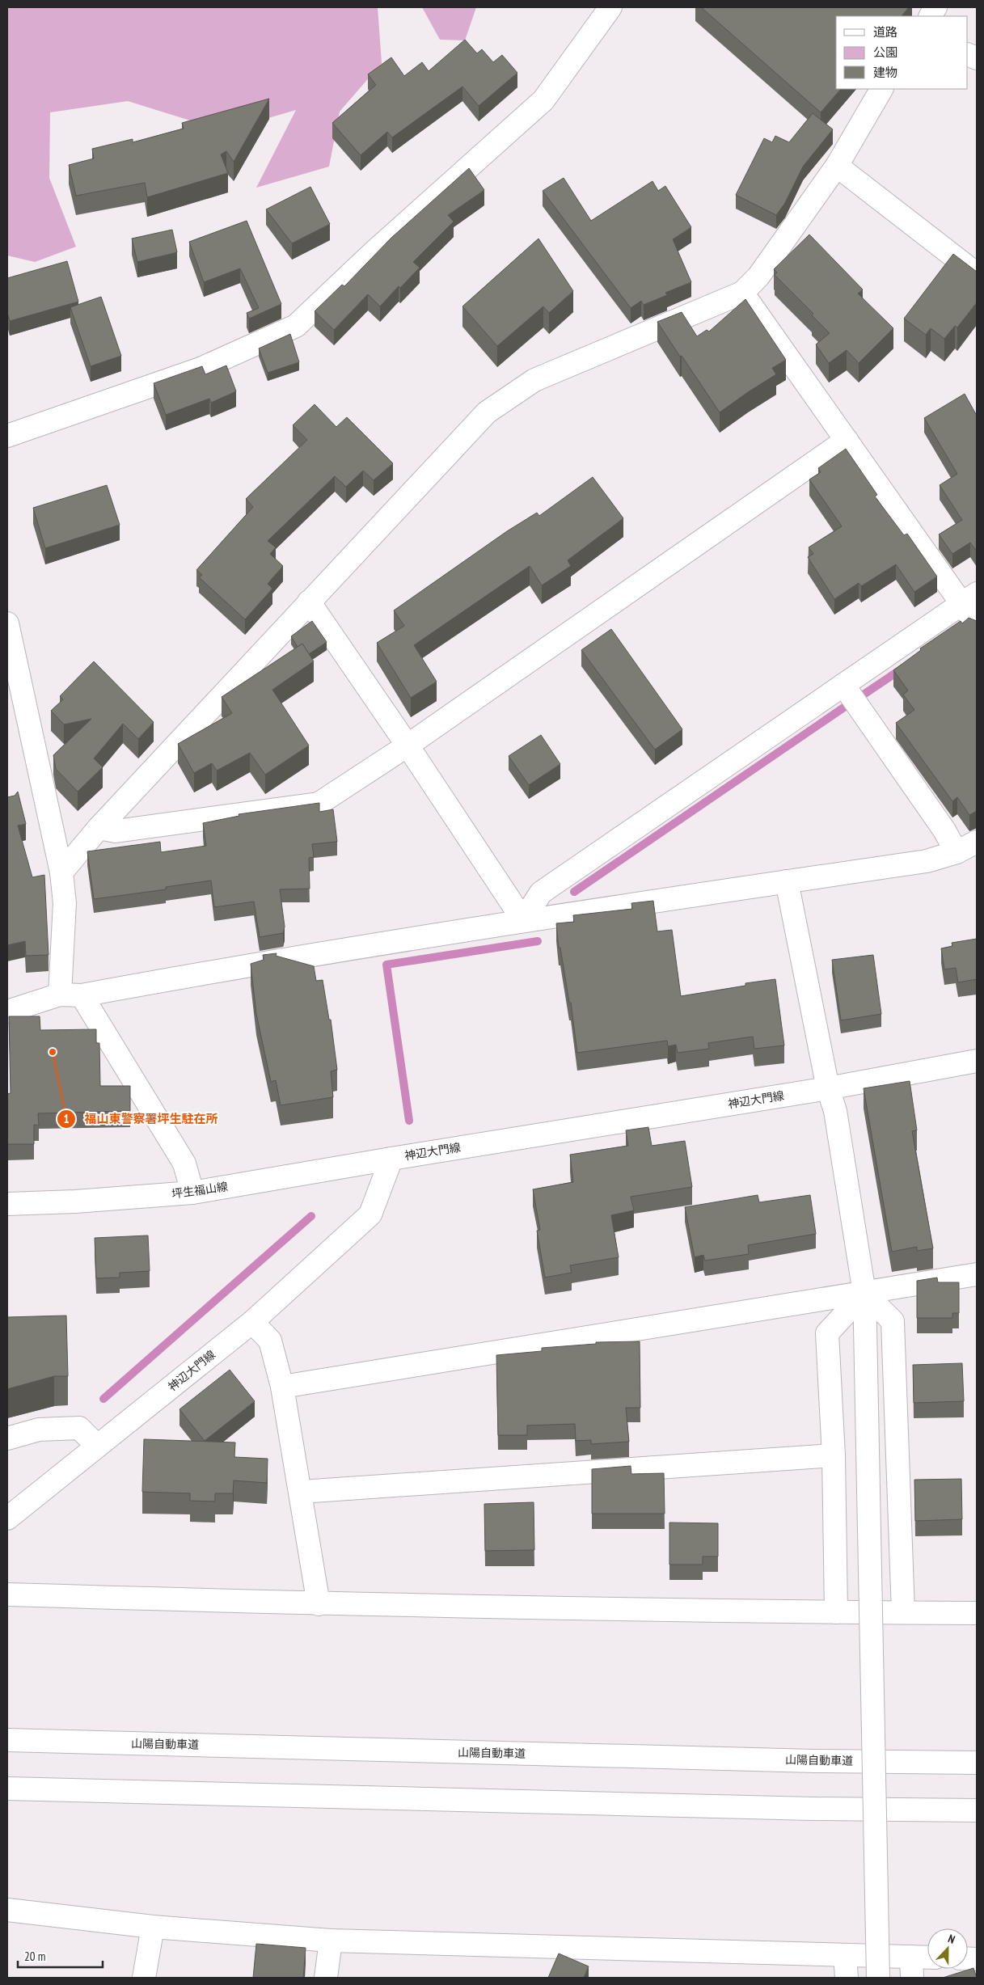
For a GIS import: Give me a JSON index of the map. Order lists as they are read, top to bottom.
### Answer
{
  "streets": {
    "main road": ["神辺大門線", "坪生福山線", "山陽自動車道"]
  },
  "crossings": [
    ["神辺大門線", "坪生福山線"]
  ],
  "places": ["福山東警察署坪生駐在所"],
  "legend": ["道路", "公園", "建物"],
  "scale_bar": "20 m",
  "north": "top"
}
